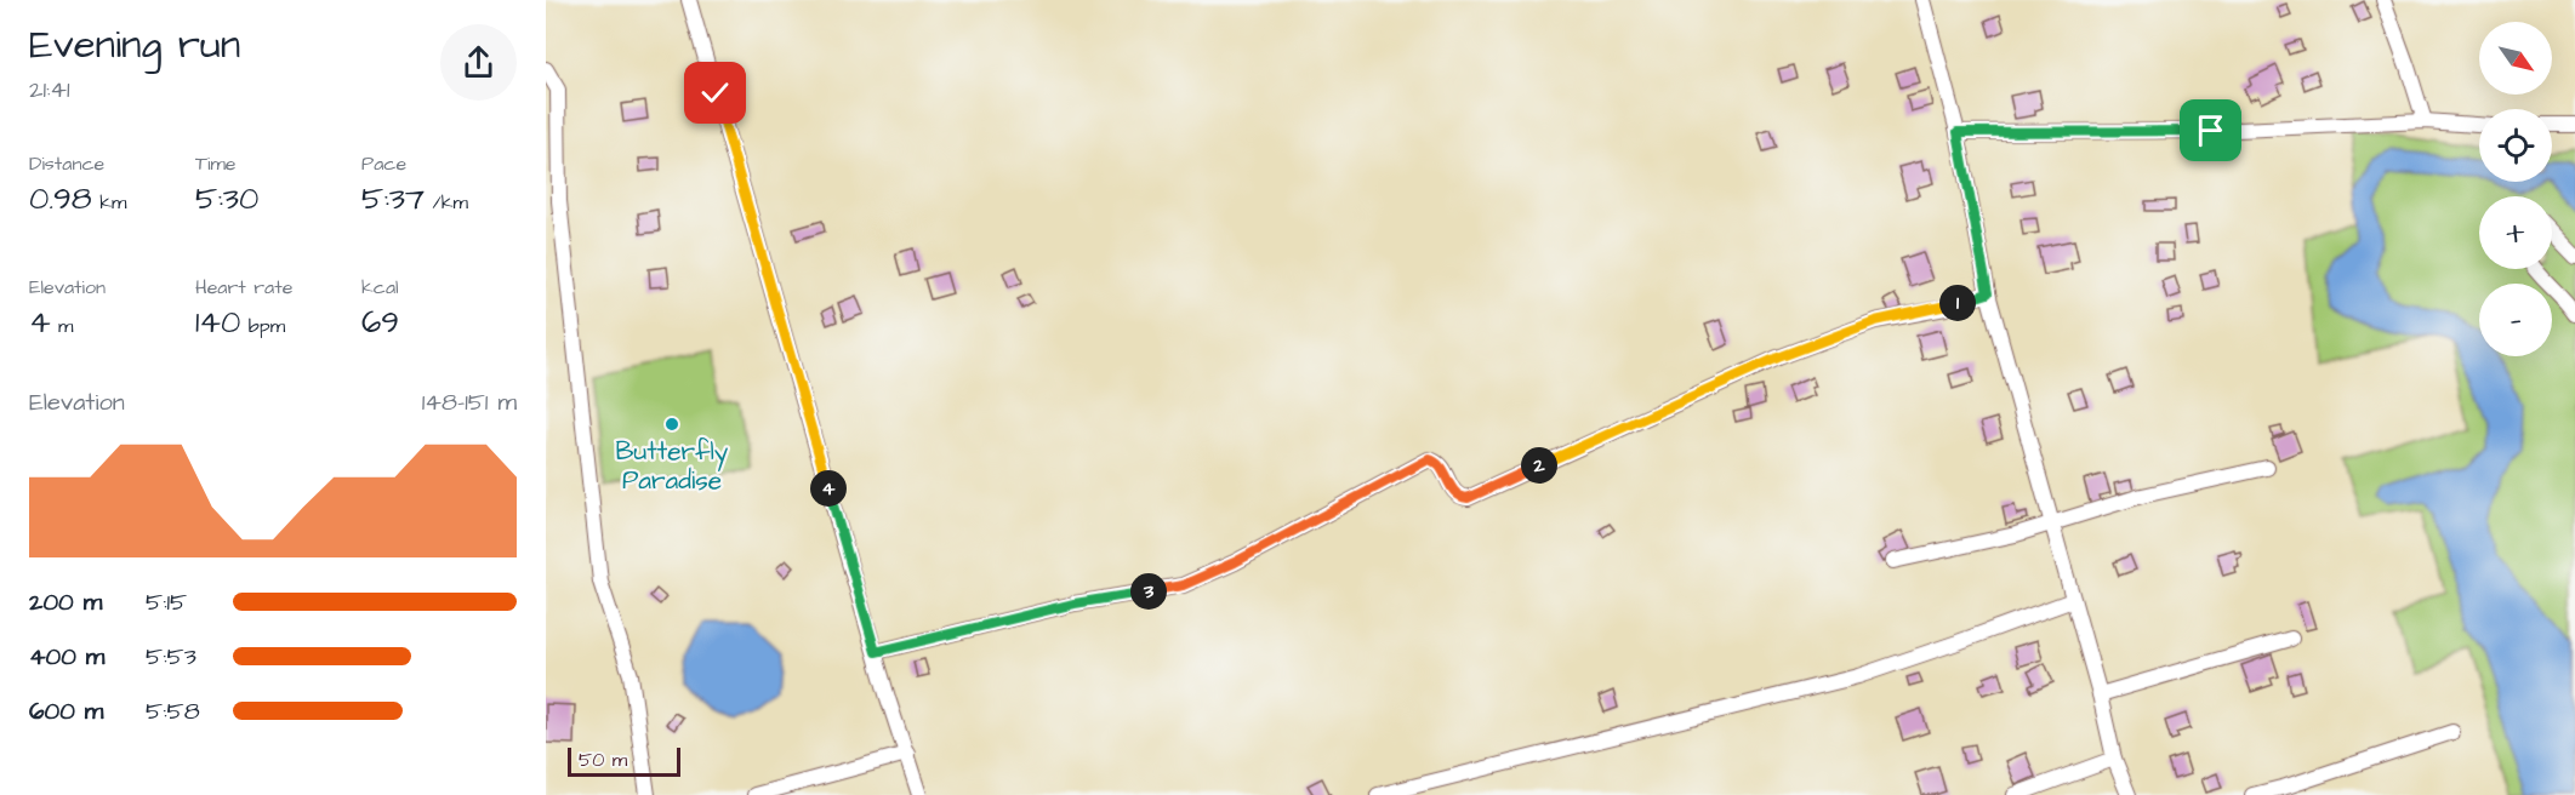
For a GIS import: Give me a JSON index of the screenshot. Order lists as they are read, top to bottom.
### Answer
{
  "places": ["Butterfly Paradise"],
  "scale_bar": "50 m",
  "north": "bottom right",
  "page": {
    "heading": ["Evening run", "21:41"],
    "map_buttons": ["+", "−"],
    "stats": [
      ["Distance", "0.98 km"],
      ["Time", "5:30"],
      ["Pace", "5:37 /km"],
      ["Elevation", "4 m"],
      ["Heart rate", "140 bpm"],
      ["kcal", "69"]
    ],
    "pins": [
      "1",
      "2",
      "4",
      "3"
    ],
    "chart": ["Elevation", "148–151 m"],
    "list": [
      {
        "name": "200 m",
        "note": "5:15"
      },
      {
        "name": "400 m",
        "note": "5:53"
      },
      {
        "name": "600 m",
        "note": "5:58"
      }
    ],
    "scale": "50 m"
  }
}
